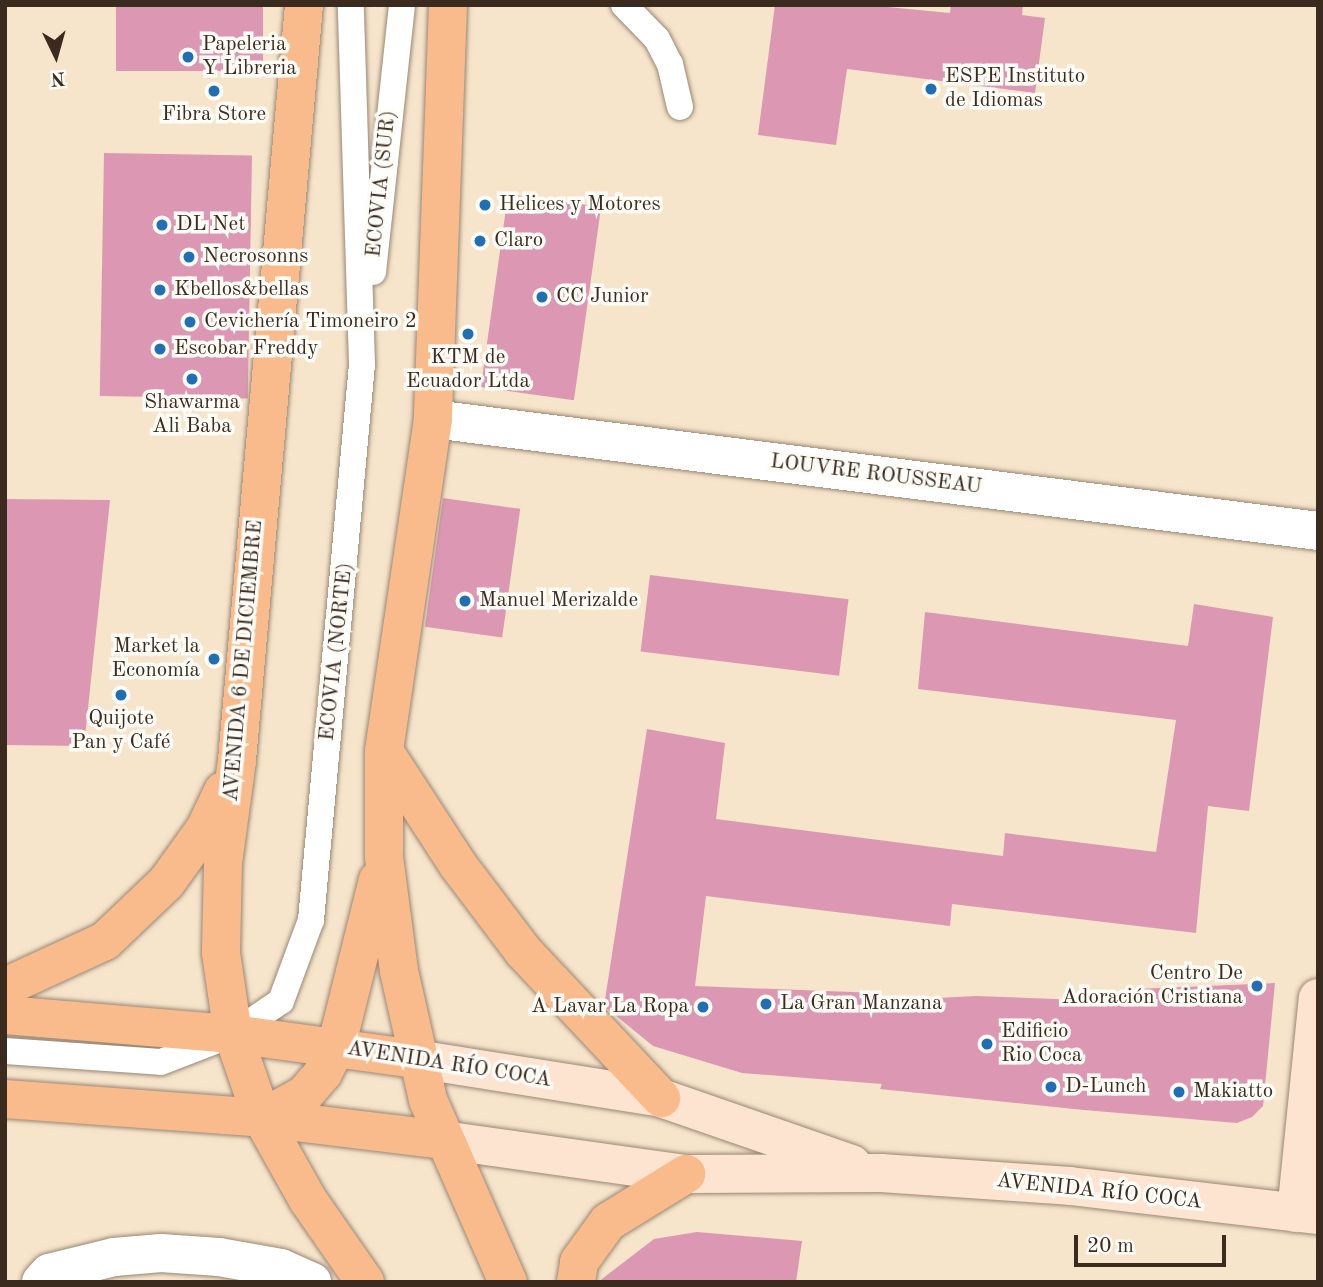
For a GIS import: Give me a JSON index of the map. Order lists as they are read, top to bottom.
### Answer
{
  "streets": {
    "main road": ["AVENIDA 6 DE DICIEMBRE", "AVENIDA RÍO COCA"],
    "street": ["LOUVRE ROUSSEAU"],
    "lane": ["ECOVIA (SUR)", "ECOVIA (NORTE)"]
  },
  "crossings": [
    ["ECOVIA (SUR)", "ECOVIA (NORTE)"],
    ["ECOVIA (NORTE)", "AVENIDA 6 DE DICIEMBRE"],
    ["ECOVIA (NORTE)", "AVENIDA RÍO COCA"],
    ["AVENIDA 6 DE DICIEMBRE", "AVENIDA RÍO COCA"]
  ],
  "places": [
    "Papeleria Y Libreria",
    "ESPE Instituto de Idiomas",
    "Fibra Store",
    "Helices y Motores",
    "DL Net",
    "Claro",
    "Necrosonns",
    "Kbellos&bellas",
    "CC Junior",
    "Cevichería Timoneiro 2",
    "KTM de Ecuador Ltda",
    "Escobar Freddy",
    "Shawarma Ali Baba",
    "Manuel Merizalde",
    "Market la Economía",
    "Quijote Pan y Café",
    "Centro De Adoración Cristiana",
    "La Gran Manzana",
    "A Lavar La Ropa",
    "Edificio Rio Coca",
    "D-Lunch",
    "Makiatto"
  ],
  "scale_bar": "20 m",
  "north": "bottom"
}
